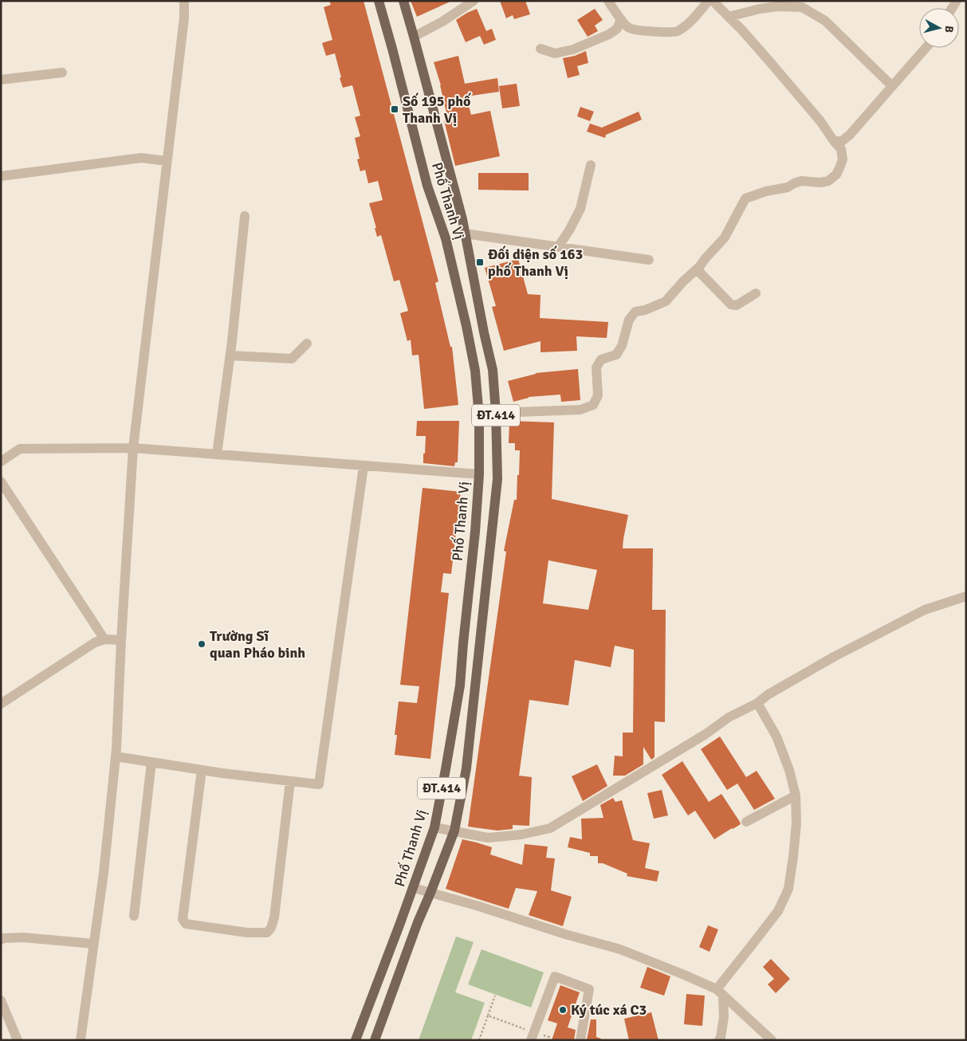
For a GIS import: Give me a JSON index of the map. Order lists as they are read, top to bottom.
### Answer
{
  "streets": {
    "main road": ["Phố Thanh Vị", "ĐT.414"]
  },
  "places": {
    "transit": ["Số 195 phố Thanh Vị", "Đối diện số 163 phố Thanh Vị"],
    "other": ["Trường Sĩ quan Pháo binh", "Ký túc xá C3"]
  },
  "north": "right"
}
